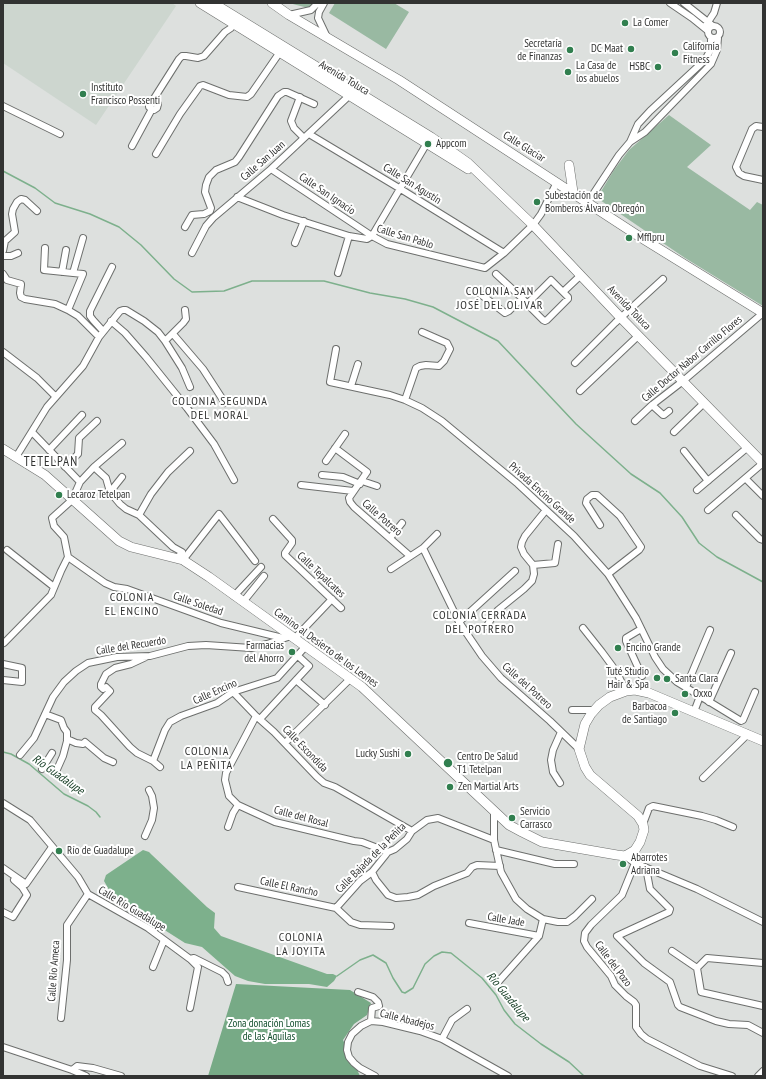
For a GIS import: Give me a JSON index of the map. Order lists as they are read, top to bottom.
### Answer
{
  "streets": {
    "street": [
      "Avenida Toluca",
      "Calle Glaciar",
      "Calle San Juan",
      "Calle San Agustín",
      "Calle San Ignacio",
      "Calle San Pablo",
      "Calle Doctor Nabor Carrillo Flores",
      "Privada Encino Grande",
      "Calle Potrero",
      "Calle Tepalcates",
      "Calle Soledad",
      "Calle del Recuerdo",
      "Camino al Desierto de los Leones",
      "Calle del Potrero",
      "Calle Encino",
      "Calle Escondida",
      "Calle del Rosal",
      "Calle Bajada de la Peñita",
      "Calle El Rancho",
      "Calle Río Guadalupe",
      "Calle Jade",
      "Calle del Pozo",
      "Calle Río Ameca",
      "Calle Abadejos"
    ]
  },
  "crossings": [
    ["Avenida Toluca", "Calle San Juan"],
    ["Avenida Toluca", "Calle San Pablo"],
    ["Avenida Toluca", "Calle Doctor Nabor Carrillo Flores"],
    ["Calle Glaciar", "Calle San Pablo"],
    ["Calle Glaciar", "Calle Doctor Nabor Carrillo Flores"],
    ["Calle San Juan", "Calle San Agustín"],
    ["Calle San Juan", "Calle San Ignacio"],
    ["Calle San Juan", "Calle San Pablo"],
    ["Calle San Agustín", "Calle San Pablo"],
    ["Calle San Ignacio", "Calle San Pablo"],
    ["Calle Soledad", "Calle del Recuerdo"],
    ["Calle Soledad", "Camino al Desierto de los Leones"],
    ["Calle del Recuerdo", "Camino al Desierto de los Leones"],
    ["Camino al Desierto de los Leones", "Calle Encino"],
    ["Calle Encino", "Calle Escondida"],
    ["Calle Escondida", "Calle Bajada de la Peñita"],
    ["Calle del Rosal", "Calle Bajada de la Peñita"],
    ["Calle Bajada de la Peñita", "Calle El Rancho"],
    ["Calle Río Guadalupe", "Calle Río Ameca"]
  ],
  "districts": [
    "COLONIA SAN JOSÉ DEL OLIVAR",
    "COLONIA SEGUNDA DEL MORAL",
    "TETELPAN",
    "COLONIA EL ENCINO",
    "COLONIA CERRADA DEL POTRERO",
    "COLONIA LA PEÑITA",
    "COLONIA LA JOYITA"
  ],
  "water": ["Río Guadalupe"],
  "parks": ["Zona donación Lomas de las Águilas"],
  "places": [
    "La Comer",
    "DC Maat",
    "Secretaría de Finanzas",
    "California Fitness",
    "HSBC",
    "La Casa de los abuelos",
    "Instituto Francisco Possenti",
    "Appcom",
    "Subestación de Bomberos Álvaro Obregón",
    "Mfflpru",
    "Lecaroz Tetelpan",
    "Encino Grande",
    "Farmacias del Ahorro",
    "Tuté Studio Hair & Spa",
    "Santa Clara",
    "Oxxo",
    "Barbacoa de Santiago",
    "Lucky Sushi",
    "Centro De Salud T1 Tetelpan",
    "Zen Martial Arts",
    "Servicio Carrasco",
    "Río de Guadalupe",
    "Abarrotes Adriana"
  ]
}
